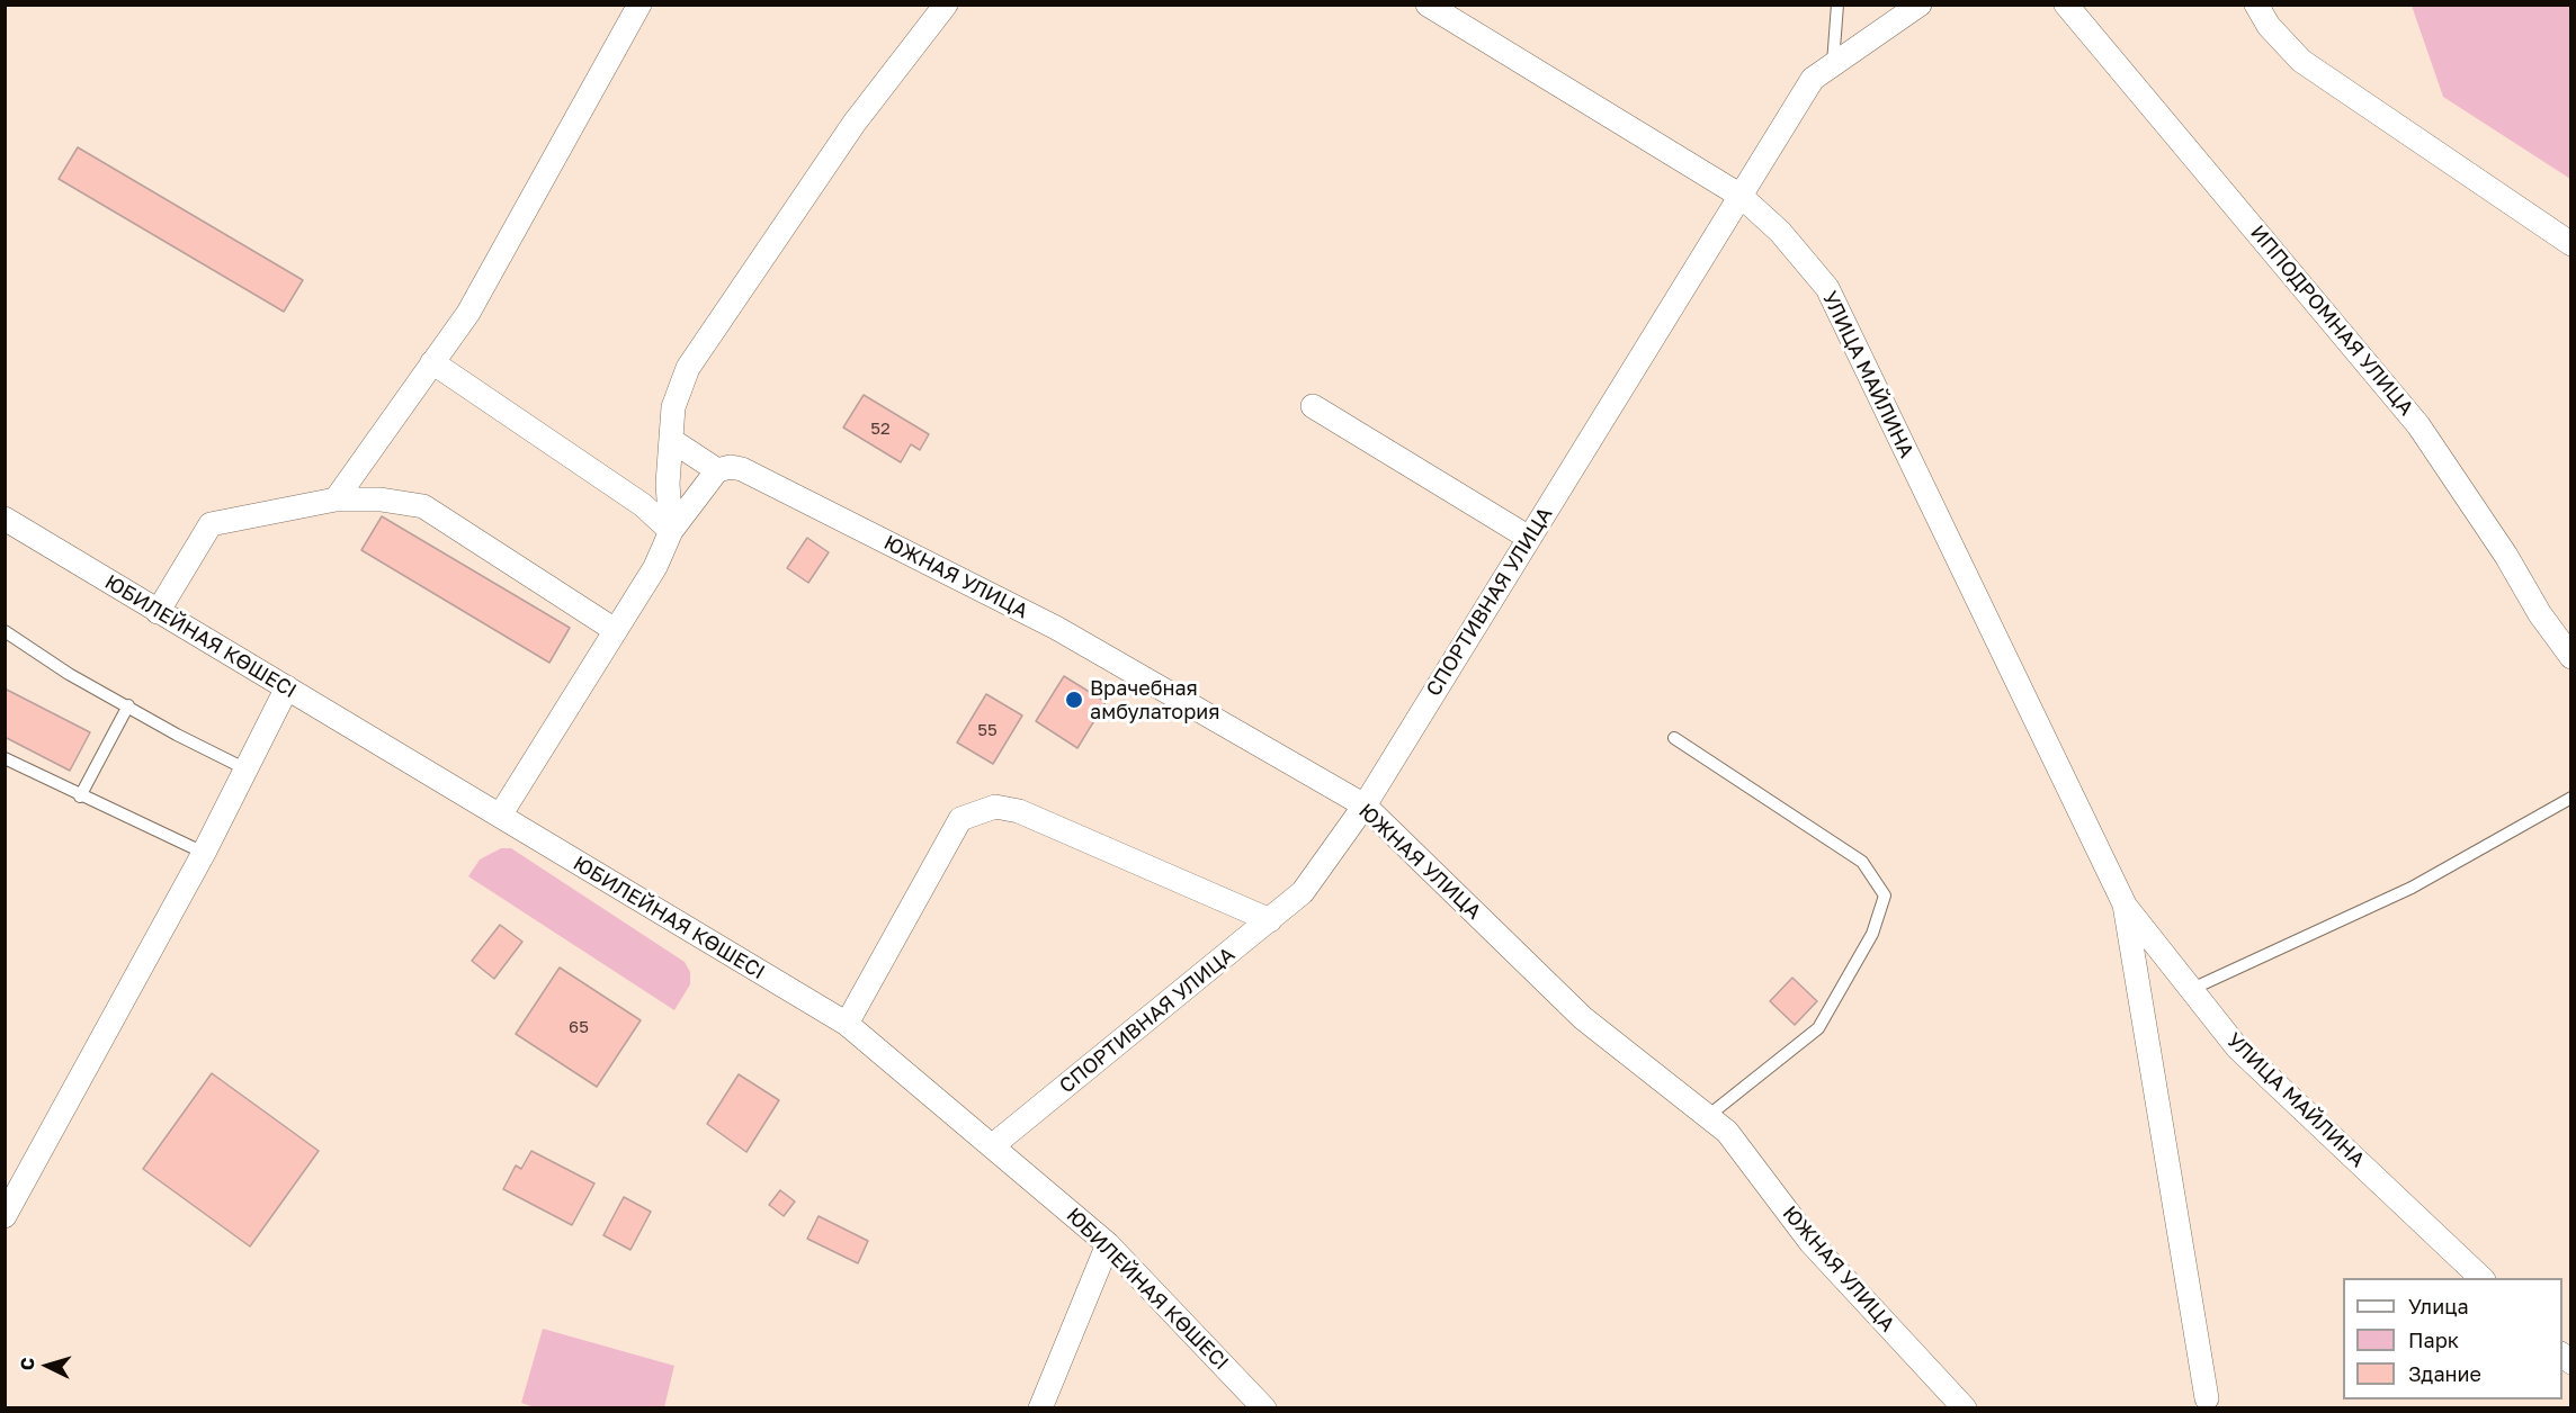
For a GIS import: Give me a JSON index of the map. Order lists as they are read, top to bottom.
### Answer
{
  "streets": {
    "street": [
      "ИППОДРОМНАЯ УЛИЦА",
      "УЛИЦА МАЙЛИНА",
      "ЮЖНАЯ УЛИЦА",
      "СПОРТИВНАЯ УЛИЦА",
      "ЮБИЛЕЙНАЯ КӨШЕСІ"
    ]
  },
  "crossings": [
    ["УЛИЦА МАЙЛИНА", "СПОРТИВНАЯ УЛИЦА"],
    ["ЮЖНАЯ УЛИЦА", "СПОРТИВНАЯ УЛИЦА"],
    ["СПОРТИВНАЯ УЛИЦА", "ЮБИЛЕЙНАЯ КӨШЕСІ"]
  ],
  "places": ["Врачебная амбулатория"],
  "house_numbers": ["52", "55", "65"],
  "legend": ["Улица", "Парк", "Здание"],
  "north": "left"
}
